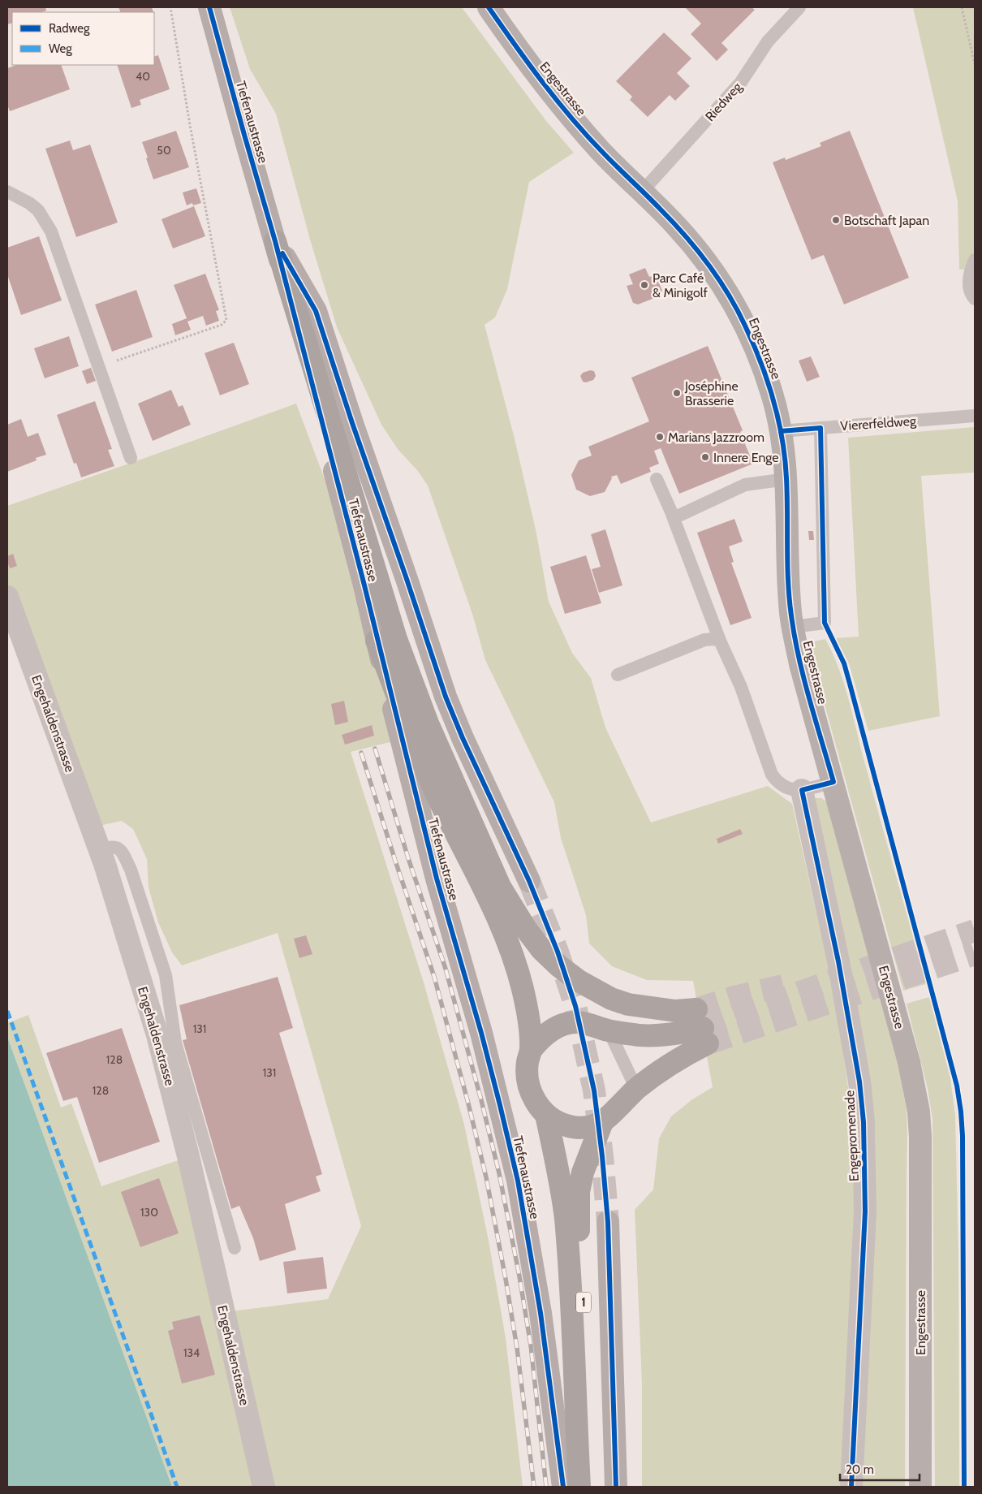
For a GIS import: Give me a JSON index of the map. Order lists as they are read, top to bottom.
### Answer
{
  "streets": {
    "highway": ["1"],
    "main road": ["Tiefenaustrasse"],
    "street": ["Engestrasse", "Engehaldenstrasse", "Engepromenade"],
    "lane": ["Riedweg", "Viererfeldweg"]
  },
  "crossings": [
    ["Engestrasse", "Riedweg"],
    ["Engestrasse", "Viererfeldweg"]
  ],
  "places": [
    "Botschaft Japan",
    "Parc Café & Minigolf",
    "Joséphine Brasserie",
    "Marians Jazzroom",
    "Innere Enge"
  ],
  "house_numbers": [
    "40",
    "50",
    "131",
    "128",
    "131",
    "128",
    "130",
    "134"
  ],
  "legend": ["Radweg", "Weg"],
  "scale_bar": "20 m"
}
